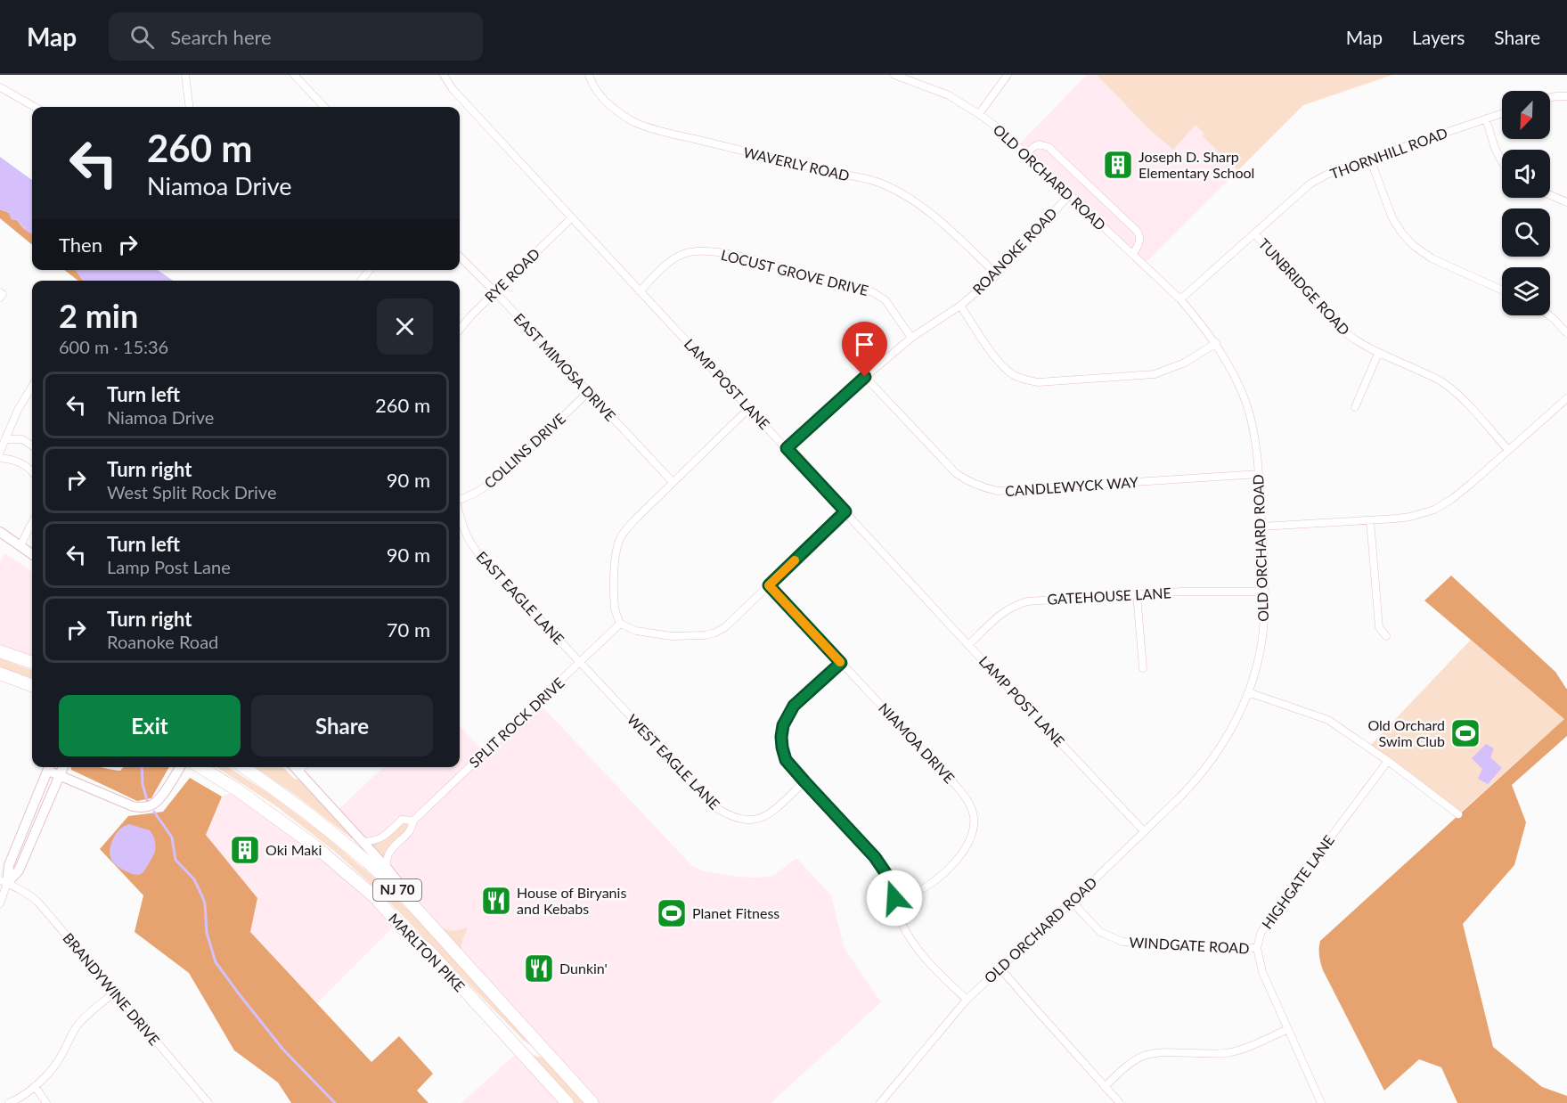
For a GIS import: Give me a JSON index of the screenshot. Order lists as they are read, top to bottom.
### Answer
{
  "streets": {
    "highway": ["NJ 70", "MARLTON PIKE"],
    "street": [
      "THORNHILL ROAD",
      "WAVERLY ROAD",
      "OLD ORCHARD ROAD",
      "ROANOKE ROAD",
      "LOCUST GROVE DRIVE",
      "RYE ROAD",
      "TUNBRIDGE ROAD",
      "EAST MIMOSA DRIVE",
      "LAMP POST LANE",
      "COLLINS DRIVE",
      "CANDLEWYCK WAY",
      "GATEHOUSE LANE",
      "EAST EAGLE LANE",
      "SPLIT ROCK DRIVE",
      "NIAMOA DRIVE",
      "WEST EAGLE LANE",
      "HIGHGATE LANE",
      "WINDGATE ROAD",
      "BRANDYWINE DRIVE"
    ]
  },
  "crossings": [
    ["THORNHILL ROAD", "OLD ORCHARD ROAD"],
    ["THORNHILL ROAD", "TUNBRIDGE ROAD"],
    ["WAVERLY ROAD", "ROANOKE ROAD"],
    ["OLD ORCHARD ROAD", "ROANOKE ROAD"],
    ["OLD ORCHARD ROAD", "LAMP POST LANE"],
    ["OLD ORCHARD ROAD", "CANDLEWYCK WAY"],
    ["OLD ORCHARD ROAD", "GATEHOUSE LANE"],
    ["OLD ORCHARD ROAD", "WINDGATE ROAD"],
    ["ROANOKE ROAD", "LOCUST GROVE DRIVE"],
    ["ROANOKE ROAD", "LAMP POST LANE"],
    ["ROANOKE ROAD", "CANDLEWYCK WAY"],
    ["LOCUST GROVE DRIVE", "LAMP POST LANE"],
    ["RYE ROAD", "EAST MIMOSA DRIVE"],
    ["RYE ROAD", "LAMP POST LANE"],
    ["EAST MIMOSA DRIVE", "COLLINS DRIVE"],
    ["LAMP POST LANE", "GATEHOUSE LANE"],
    ["EAST EAGLE LANE", "SPLIT ROCK DRIVE"],
    ["EAST EAGLE LANE", "WEST EAGLE LANE"],
    ["SPLIT ROCK DRIVE", "WEST EAGLE LANE"],
    ["HIGHGATE LANE", "WINDGATE ROAD"]
  ],
  "places": {
    "building": ["Joseph D. Sharp Elementary School", "Oki Maki"],
    "sports": ["Old Orchard Swim Club", "Planet Fitness"],
    "restaurant": ["House of Biryanis and Kebabs", "Dunkin'"]
  },
  "north": "bottom left",
  "page": {
    "header": "Map",
    "search": "Search here",
    "nav": ["Map", "Layers", "Share"],
    "turn": ["260 m", "Niamoa Drive"],
    "then": "Then",
    "heading": ["2 min", "600 m · 15:36"],
    "list": [
      {
        "name": "Turn left",
        "note": "Niamoa Drive",
        "value": "260 m"
      },
      {
        "name": "Turn right",
        "note": "West Split Rock Drive",
        "value": "90 m"
      },
      {
        "name": "Turn left",
        "note": "Lamp Post Lane",
        "value": "90 m"
      },
      {
        "name": "Turn right",
        "note": "Roanoke Road",
        "value": "70 m"
      }
    ],
    "buttons": ["Exit", "Share"]
  }
}
